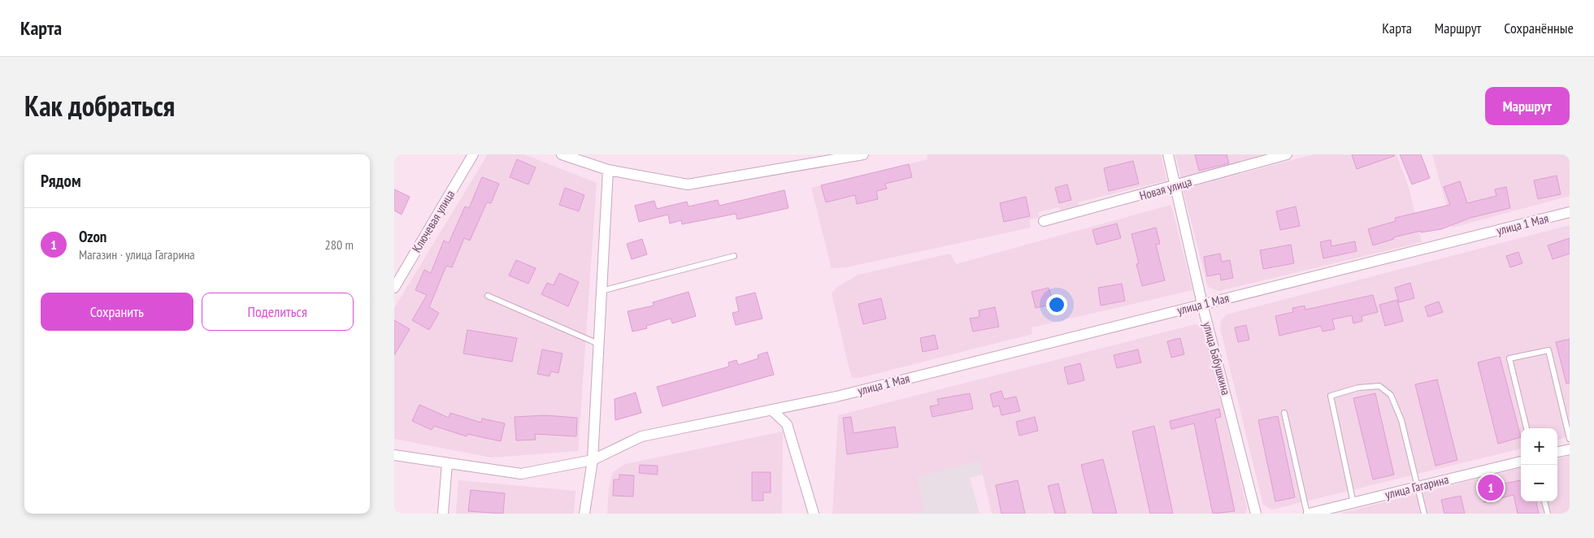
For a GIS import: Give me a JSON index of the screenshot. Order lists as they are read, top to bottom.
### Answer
{
  "streets": {
    "street": [
      "Новая улица",
      "Ключевая улица",
      "улица 1 Мая",
      "улица Бабушкина",
      "улица Гагарина"
    ]
  },
  "crossings": [
    ["Новая улица", "улица Бабушкина"],
    ["улица 1 Мая", "улица Бабушкина"]
  ],
  "page": {
    "header": "Карта",
    "nav": ["Карта", "Маршрут", "Сохранённые"],
    "title": "Как добраться",
    "buttons": [
      "Маршрут",
      ["Сохранить", "Поделиться"]
    ],
    "heading": "Рядом",
    "list": [
      {
        "mark": "1",
        "name": "Ozon",
        "note": "Магазин · улица Гагарина",
        "value": "280 m"
      }
    ],
    "map_buttons": ["+", "−"],
    "pins": "1"
  }
}
